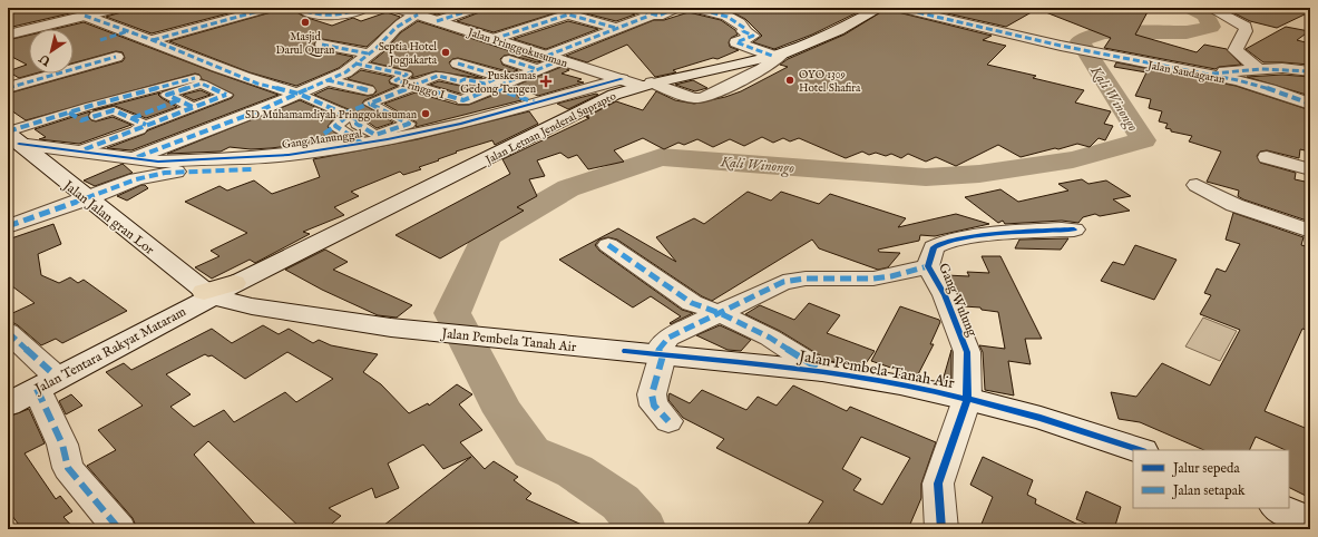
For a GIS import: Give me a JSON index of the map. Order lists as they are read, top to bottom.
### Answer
{
  "streets": {
    "main road": [
      "Jalan Pringgokusuman",
      "Jalan Letnan Jenderal Suprapto",
      "Jalan Jalan gran Lor",
      "Jalan Pembela Tanah Air",
      "Jalan Tentara Rakyat Mataram"
    ],
    "street": [
      "Jalan Saudagaran",
      "Pringgo I",
      "Gang Manunggal",
      "Gang Wulung"
    ]
  },
  "crossings": [
    ["Jalan Pringgokusuman", "Jalan Letnan Jenderal Suprapto"],
    ["Jalan Pringgokusuman", "Gang Manunggal"],
    ["Jalan Letnan Jenderal Suprapto", "Jalan Jalan gran Lor"],
    ["Jalan Letnan Jenderal Suprapto", "Jalan Pembela Tanah Air"],
    ["Jalan Letnan Jenderal Suprapto", "Jalan Tentara Rakyat Mataram"],
    ["Gang Manunggal", "Jalan Jalan gran Lor"],
    ["Jalan Jalan gran Lor", "Jalan Pembela Tanah Air"],
    ["Jalan Jalan gran Lor", "Jalan Tentara Rakyat Mataram"],
    ["Gang Wulung", "Jalan Pembela Tanah Air"],
    ["Jalan Pembela Tanah Air", "Jalan Tentara Rakyat Mataram"]
  ],
  "water": ["Kali Winongo"],
  "places": {
    "other": [
      "Masjid Darul Quran",
      "Septia Hotel Jogjakarta",
      "OYO 1309 Hotel Shafira",
      "SD Muhamamdiyah Pringgokusuman"
    ],
    "health": ["Puskesmas Gedong Tengen"]
  },
  "legend": ["Jalur sepeda", "Jalan setapak"],
  "north": "bottom left"
}
